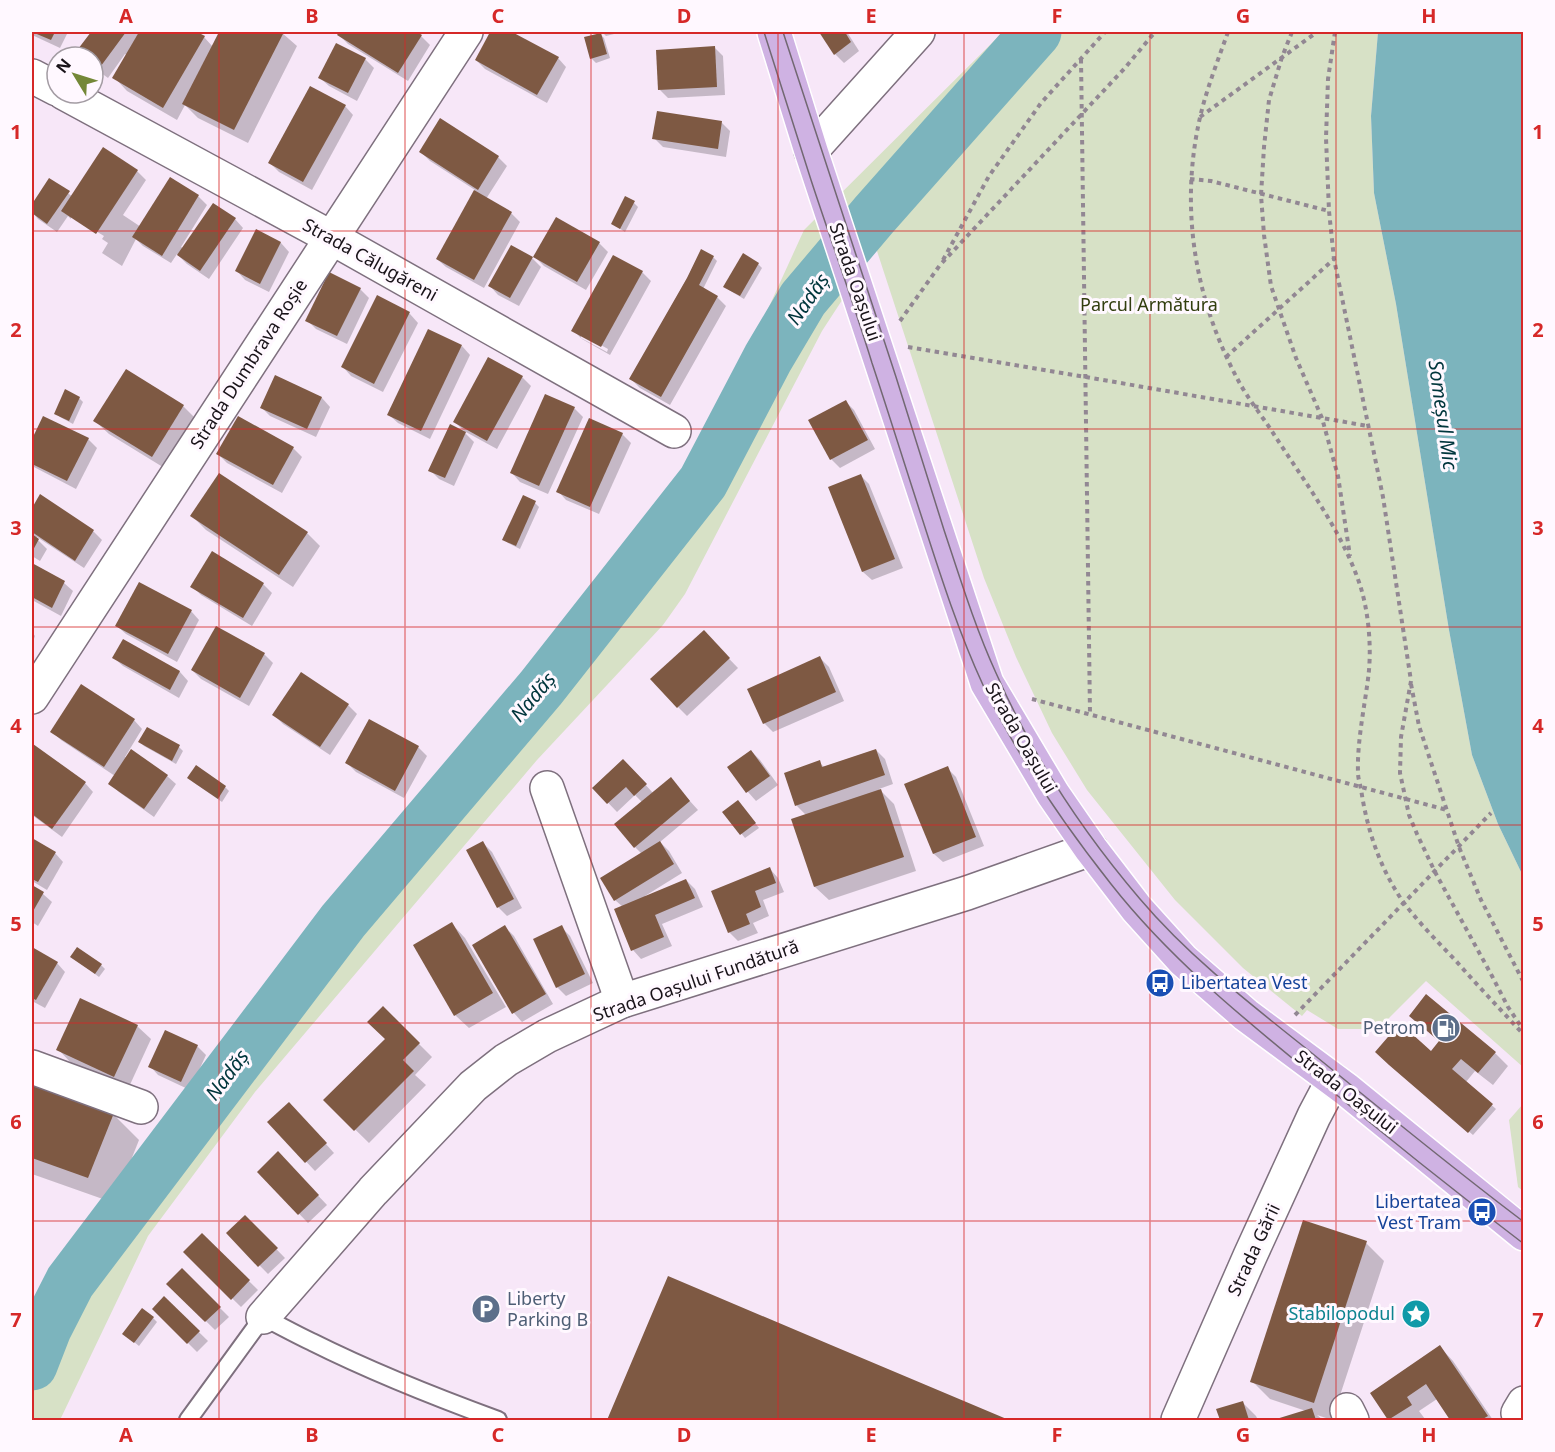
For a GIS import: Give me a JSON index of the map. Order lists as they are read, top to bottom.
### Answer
{
  "streets": {
    "main road": ["Strada Oașului"],
    "street": [
      "Strada Călugăreni",
      "Strada Dumbrava Roșie",
      "Strada Oașului Fundătură",
      "Strada Gării"
    ]
  },
  "crossings": [
    ["Strada Călugăreni", "Strada Dumbrava Roșie"],
    ["Strada Oașului", "Strada Oașului Fundătură"],
    ["Strada Oașului", "Strada Gării"]
  ],
  "water": ["Nadăș", "Someșul Mic"],
  "parks": ["Parcul Armătura"],
  "places": {
    "bus stop": ["Libertatea Vest", "Libertatea Vest Tram"],
    "fuel station": ["Petrom"],
    "parking": ["Liberty Parking B"],
    "place": ["Stabilopodul"]
  },
  "north": "top left",
  "grid": {
    "columns": [
      "A",
      "B",
      "C",
      "D",
      "E",
      "F",
      "G",
      "H"
    ],
    "rows": [
      "1",
      "2",
      "3",
      "4",
      "5",
      "6",
      "7"
    ]
  }
}
